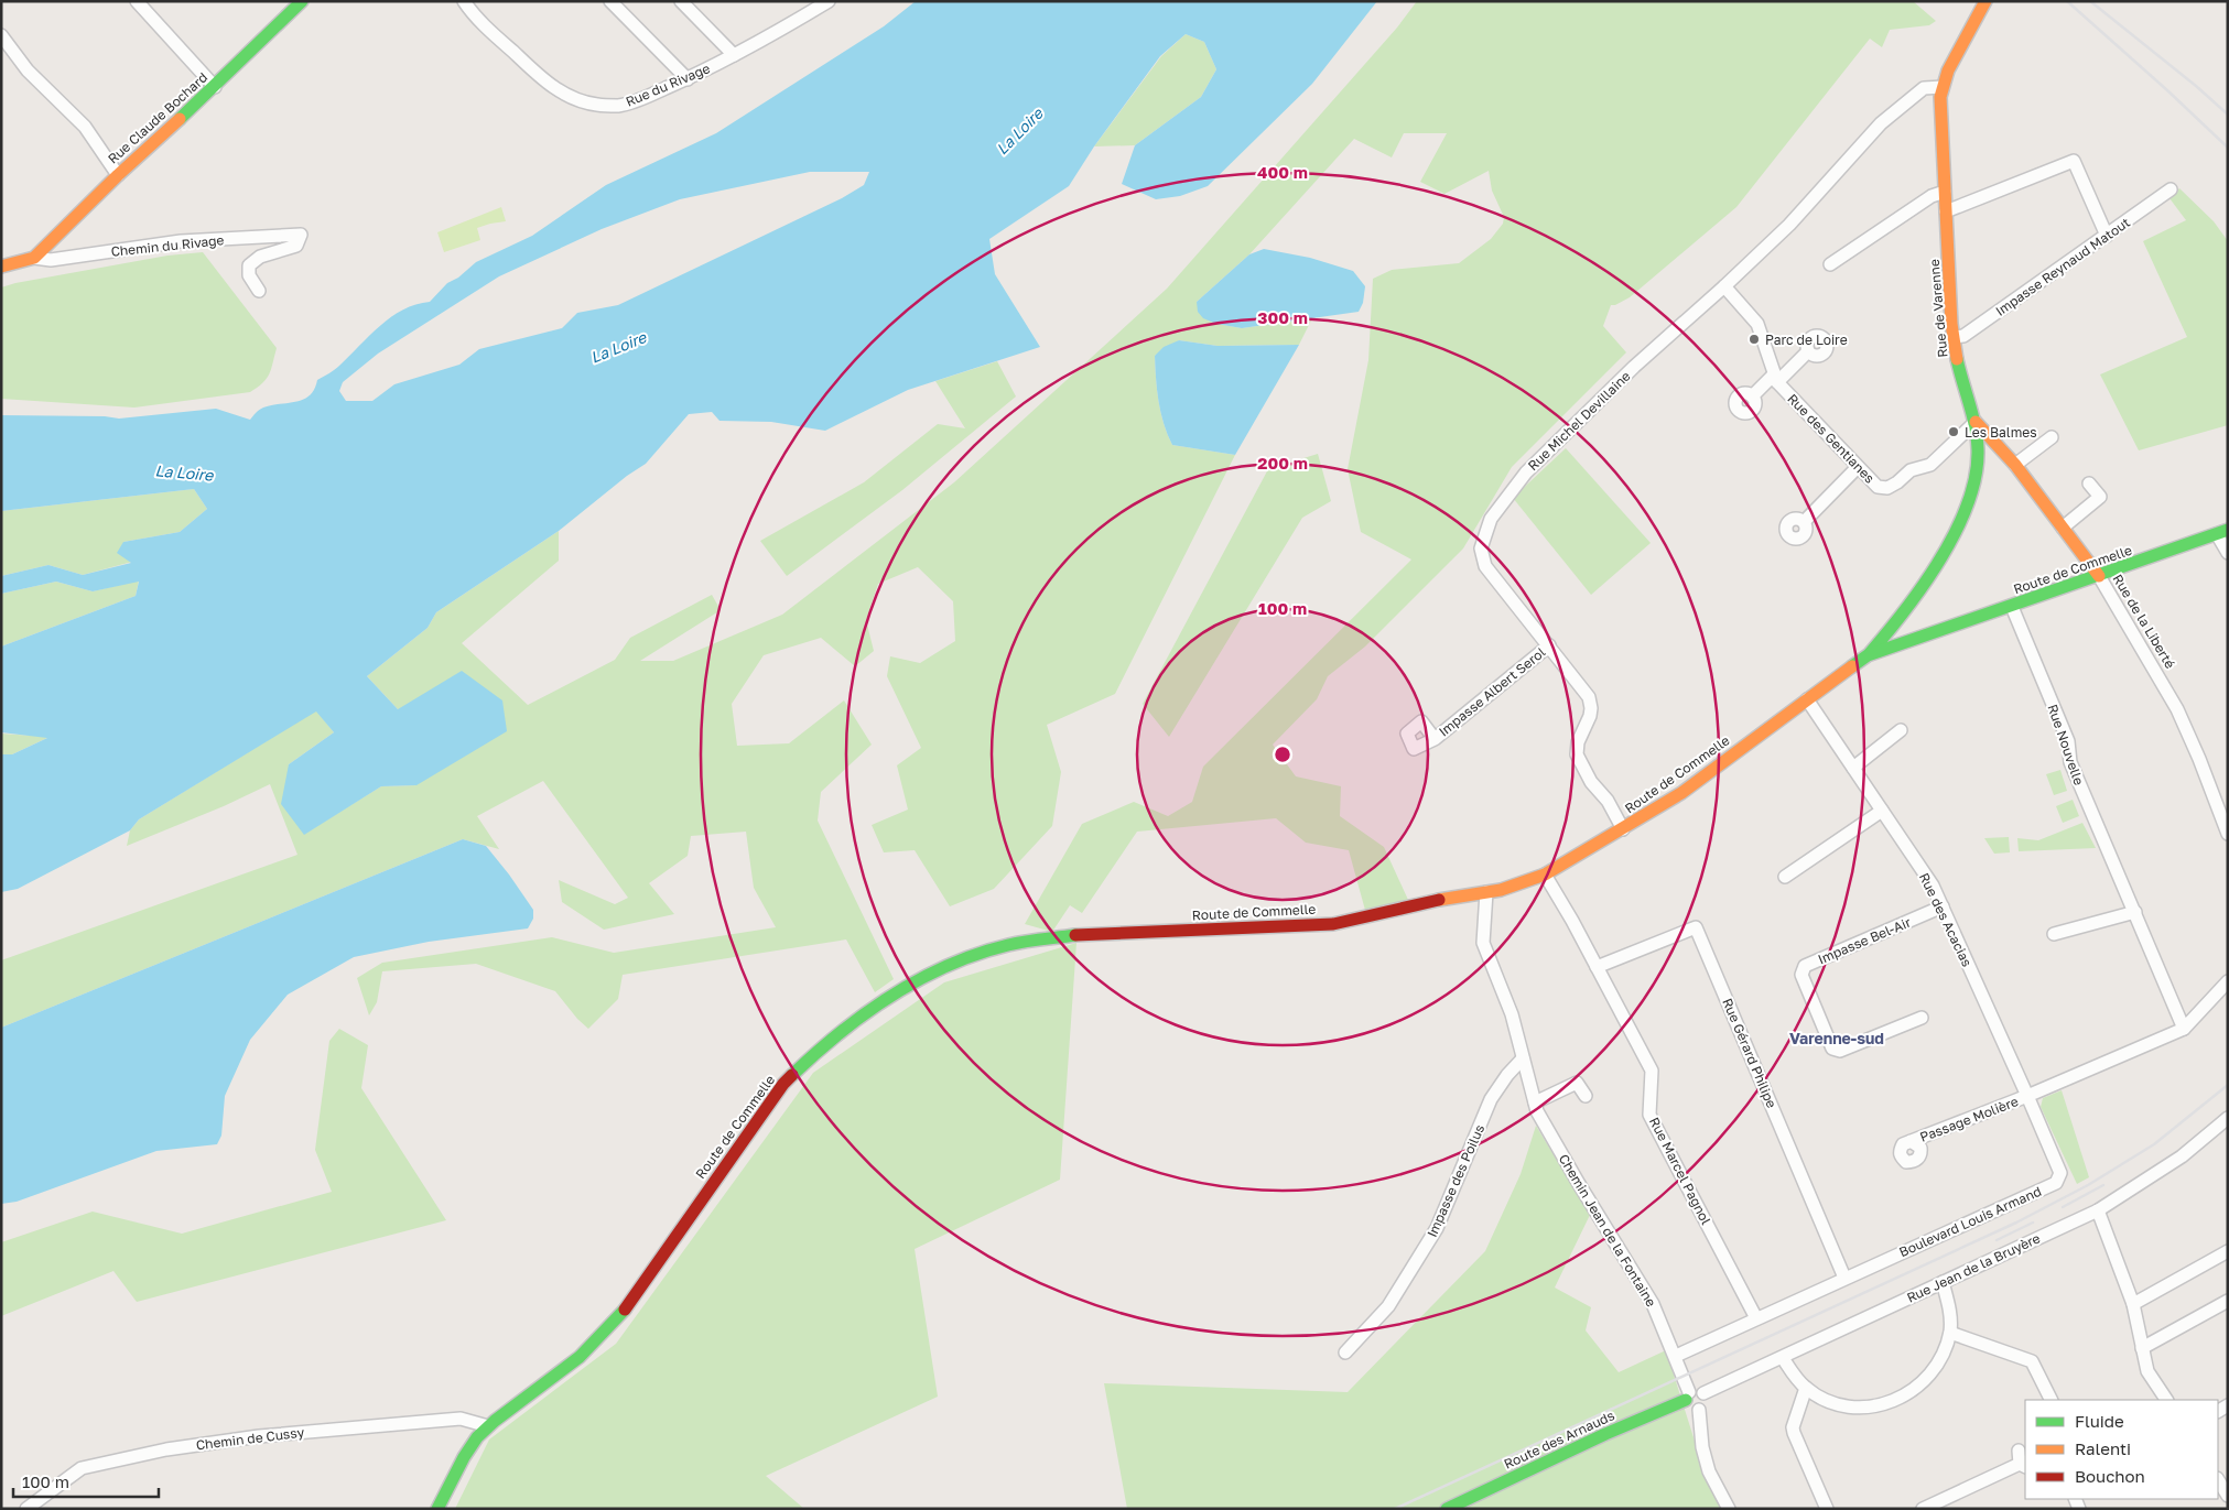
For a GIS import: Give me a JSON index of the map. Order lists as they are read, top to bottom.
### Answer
{
  "streets": {
    "street": [
      "Rue du Rivage",
      "Rue Claude Bochard",
      "Chemin du Rivage",
      "Impasse Reynaud Matout",
      "Rue de Varenne",
      "Rue Michel Devillaine",
      "Rue des Gentianes",
      "Route de Commelle",
      "Rue de la Liberté",
      "Impasse Albert Serol",
      "Rue Nouvelle",
      "Rue des Acacias",
      "Impasse Bel-Air",
      "Rue Gérard Philipe",
      "Passage Molière",
      "Rue Marcel Pagnol",
      "Impasse des Poilus",
      "Boulevard Louis Armand",
      "Chemin Jean de la Fontaine",
      "Rue Jean de la Bruyère",
      "Chemin de Cussy",
      "Route des Arnauds"
    ]
  },
  "crossings": [
    ["Rue Claude Bochard", "Chemin du Rivage"],
    ["Impasse Reynaud Matout", "Rue de Varenne"],
    ["Rue de Varenne", "Rue Michel Devillaine"],
    ["Rue de Varenne", "Rue des Gentianes"],
    ["Rue de Varenne", "Route de Commelle"],
    ["Rue de Varenne", "Rue de la Liberté"],
    ["Rue Michel Devillaine", "Rue des Gentianes"],
    ["Rue Michel Devillaine", "Route de Commelle"],
    ["Rue Michel Devillaine", "Impasse Albert Serol"],
    ["Rue des Gentianes", "Rue de la Liberté"],
    ["Route de Commelle", "Rue de la Liberté"],
    ["Route de Commelle", "Rue Nouvelle"],
    ["Route de Commelle", "Rue des Acacias"],
    ["Route de Commelle", "Rue Marcel Pagnol"],
    ["Route de Commelle", "Chemin Jean de la Fontaine"],
    ["Route de Commelle", "Chemin de Cussy"],
    ["Rue des Acacias", "Impasse Bel-Air"],
    ["Rue des Acacias", "Passage Molière"],
    ["Rue des Acacias", "Boulevard Louis Armand"],
    ["Rue Gérard Philipe", "Rue Marcel Pagnol"],
    ["Rue Gérard Philipe", "Boulevard Louis Armand"],
    ["Passage Molière", "Boulevard Louis Armand"],
    ["Rue Marcel Pagnol", "Boulevard Louis Armand"],
    ["Impasse des Poilus", "Chemin Jean de la Fontaine"],
    ["Boulevard Louis Armand", "Chemin Jean de la Fontaine"],
    ["Chemin Jean de la Fontaine", "Rue Jean de la Bruyère"],
    ["Chemin Jean de la Fontaine", "Route des Arnauds"],
    ["Rue Jean de la Bruyère", "Route des Arnauds"]
  ],
  "districts": ["Varenne-sud"],
  "water": ["La Loire"],
  "places": ["Parc de Loire", "Les Balmes"],
  "legend": ["Fluide", "Ralenti", "Bouchon"],
  "scale_bar": "100 m",
  "rings": [
    "400 m",
    "300 m",
    "200 m",
    "100 m"
  ]
}
